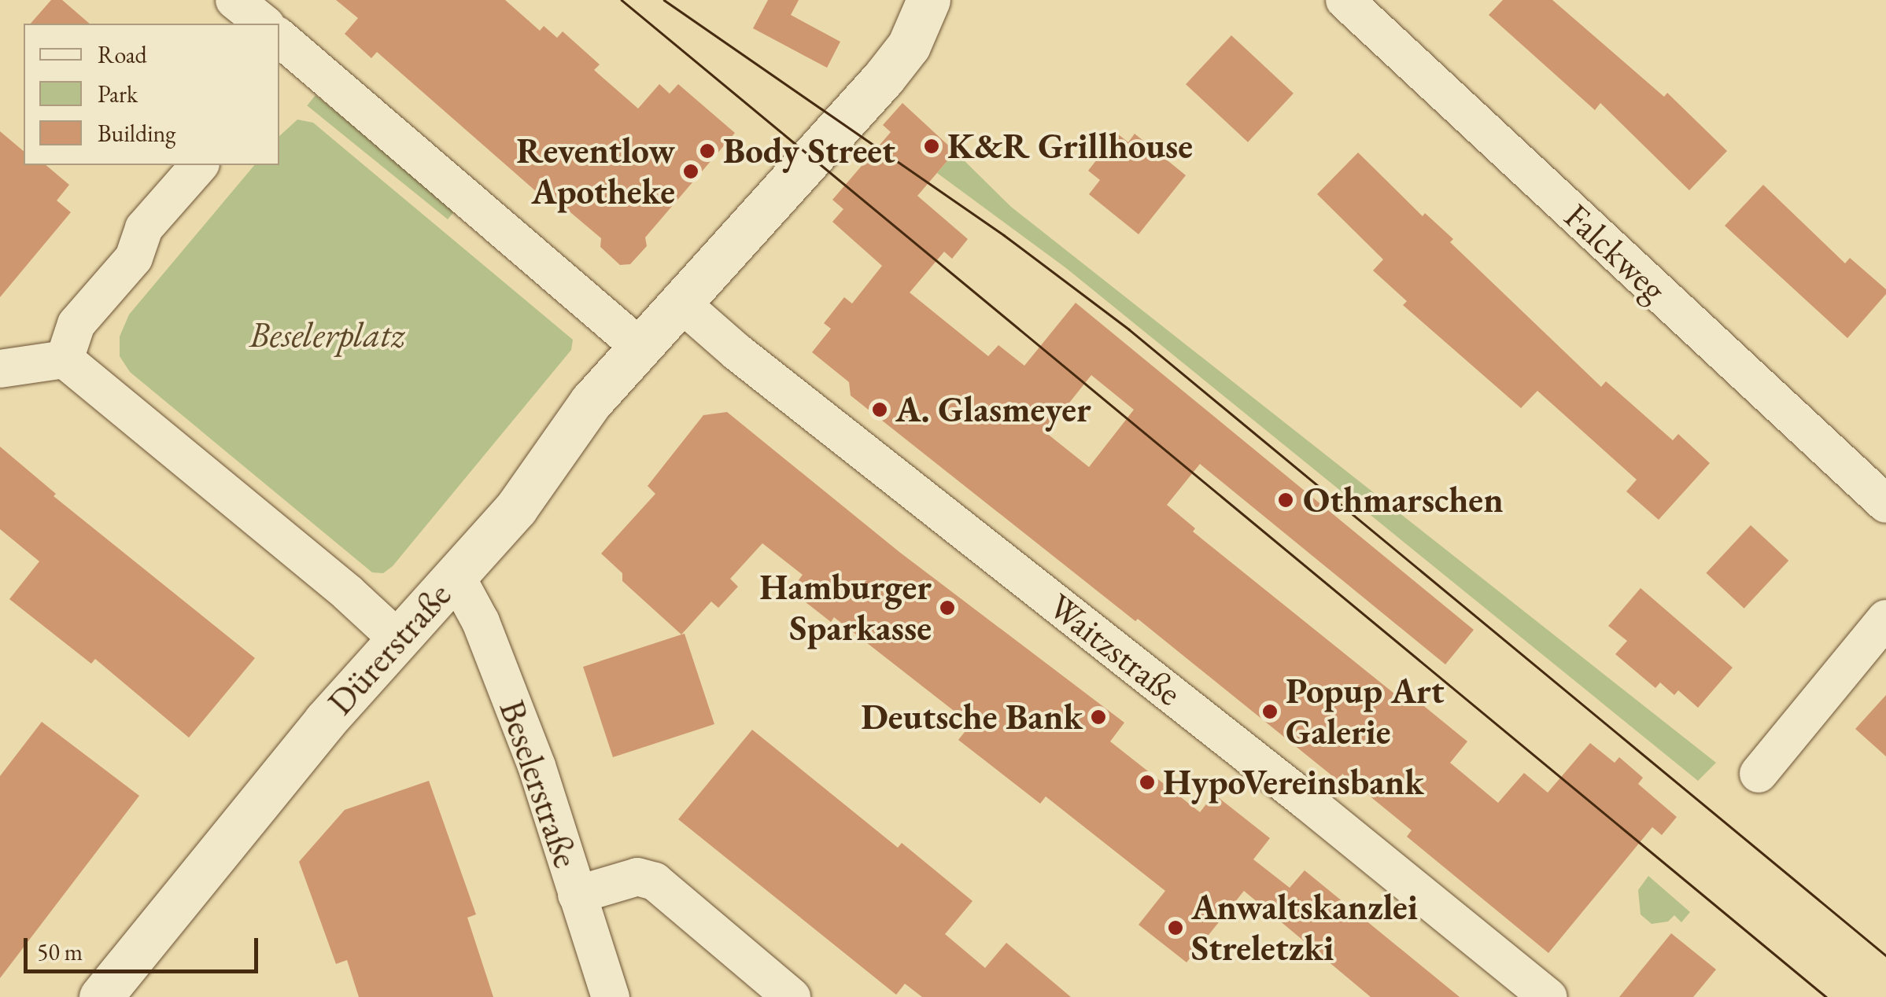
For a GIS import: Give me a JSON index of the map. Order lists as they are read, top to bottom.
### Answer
{
  "streets": {
    "main road": ["Dürerstraße"],
    "street": ["Falckweg", "Waitzstraße", "Beselerstraße"]
  },
  "crossings": [
    ["Dürerstraße", "Waitzstraße"],
    ["Dürerstraße", "Beselerstraße"]
  ],
  "parks": ["Beselerplatz"],
  "places": [
    "K&R Grillhouse",
    "Body Street",
    "Reventlow Apotheke",
    "A. Glasmeyer",
    "Othmarschen",
    "Hamburger Sparkasse",
    "Popup Art Galerie",
    "Deutsche Bank",
    "HypoVereinsbank",
    "Anwaltskanzlei Streletzki"
  ],
  "legend": ["Road", "Park", "Building"],
  "scale_bar": "50 m"
}
